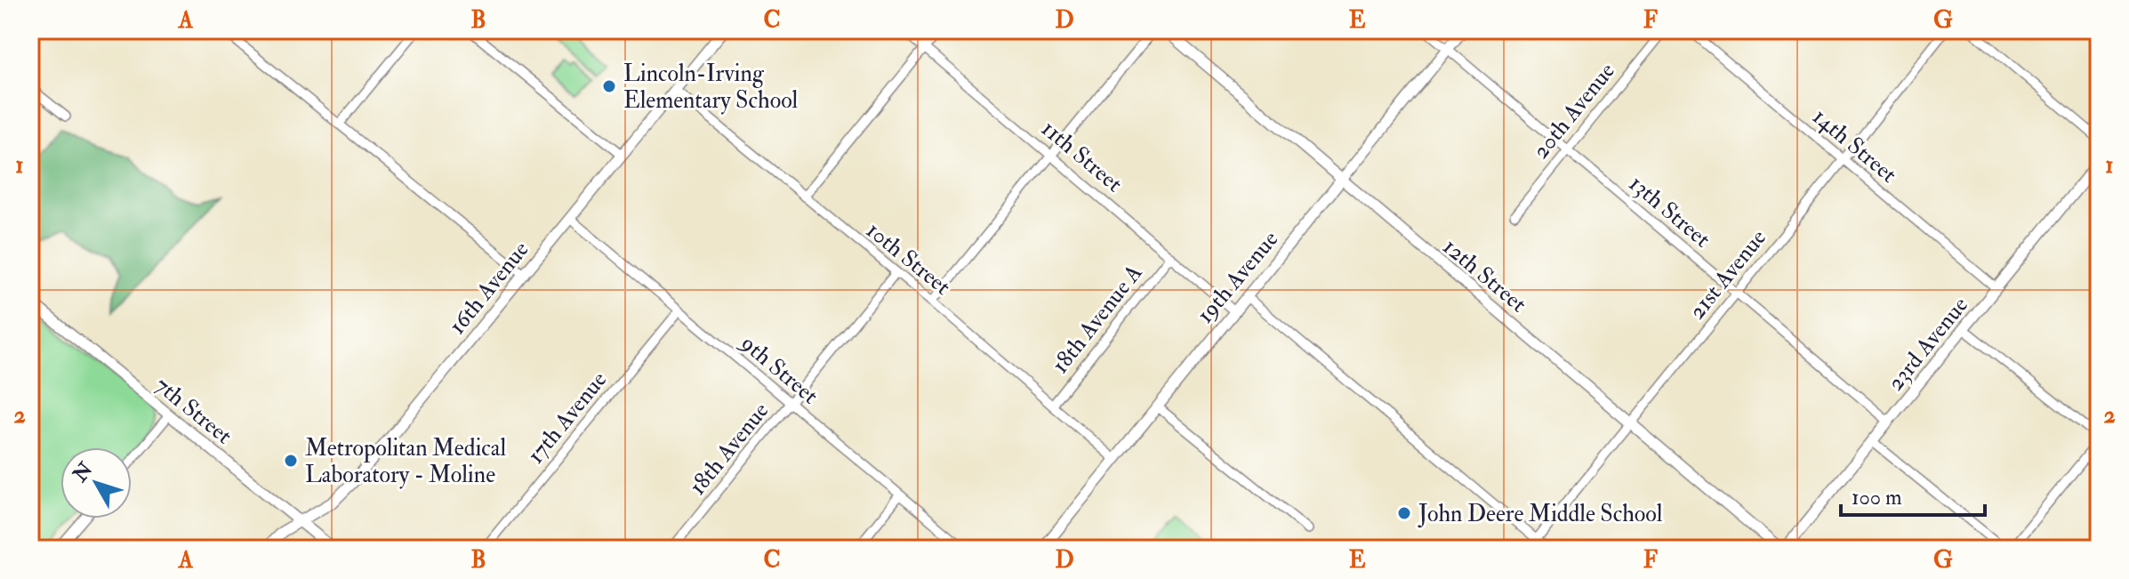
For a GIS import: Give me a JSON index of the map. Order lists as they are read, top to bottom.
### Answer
{
  "streets": {
    "street": [
      "20th Avenue",
      "14th Street",
      "11th Street",
      "13th Street",
      "10th Street",
      "21st Avenue",
      "12th Street",
      "19th Avenue",
      "16th Avenue",
      "18th Avenue A",
      "23rd Avenue",
      "9th Street",
      "7th Street",
      "17th Avenue",
      "18th Avenue"
    ]
  },
  "crossings": [
    ["20th Avenue", "13th Street"],
    ["14th Street", "21st Avenue"],
    ["14th Street", "23rd Avenue"],
    ["11th Street", "19th Avenue"],
    ["11th Street", "18th Avenue A"],
    ["13th Street", "21st Avenue"],
    ["13th Street", "19th Avenue"],
    ["13th Street", "23rd Avenue"],
    ["10th Street", "19th Avenue"],
    ["10th Street", "16th Avenue"],
    ["10th Street", "18th Avenue A"],
    ["10th Street", "18th Avenue"],
    ["21st Avenue", "12th Street"],
    ["12th Street", "19th Avenue"],
    ["12th Street", "23rd Avenue"],
    ["16th Avenue", "9th Street"],
    ["16th Avenue", "7th Street"],
    ["9th Street", "17th Avenue"],
    ["9th Street", "18th Avenue"]
  ],
  "places": ["Lincoln-Irving Elementary School", "Metropolitan Medical Laboratory - Moline", "John Deere Middle School"],
  "scale_bar": "100 m",
  "north": "top left",
  "grid": {
    "columns": [
      "A",
      "B",
      "C",
      "D",
      "E",
      "F",
      "G"
    ],
    "rows": ["1", "2"]
  }
}
